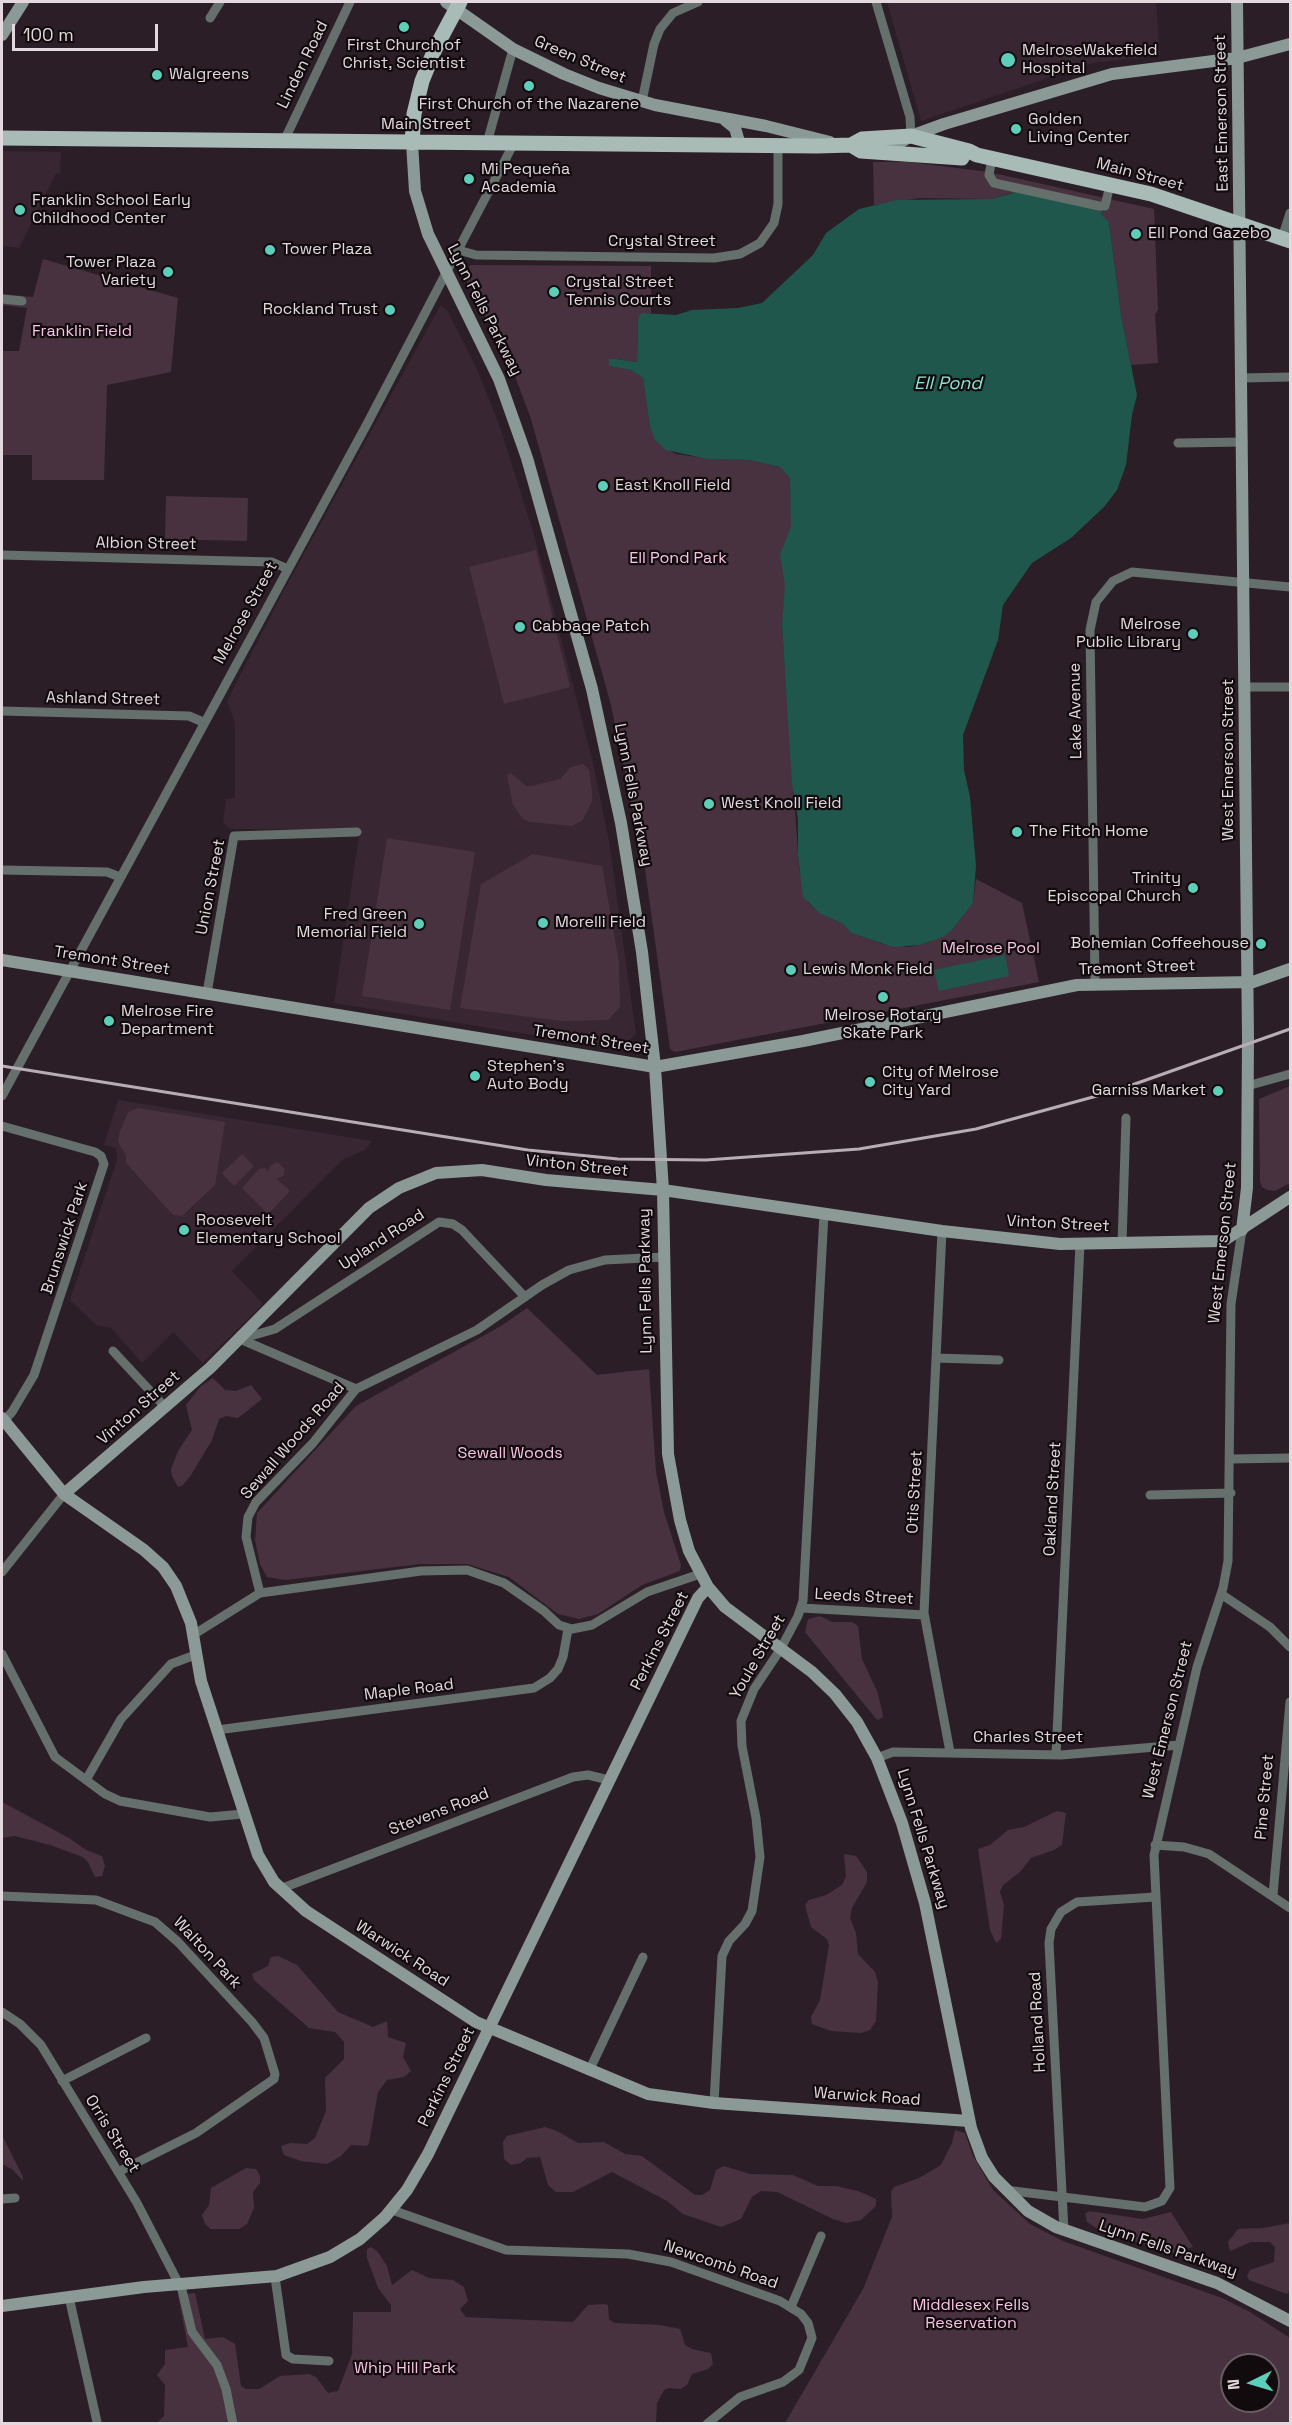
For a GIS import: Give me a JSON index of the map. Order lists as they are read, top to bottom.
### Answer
{
  "streets": {
    "main road": ["Main Street", "Lynn Fells Parkway"],
    "street": [
      "Green Street",
      "Linden Road",
      "East Emerson Street",
      "Crystal Street",
      "Albion Street",
      "Melrose Street",
      "Ashland Street",
      "Lake Avenue",
      "West Emerson Street",
      "Union Street",
      "Tremont Street",
      "Vinton Street",
      "Brunswick Park",
      "Upland Road",
      "Sewall Woods Road",
      "Otis Street",
      "Oakland Street",
      "Leeds Street",
      "Perkins Street",
      "Youle Street",
      "Maple Road",
      "Charles Street",
      "Pine Street",
      "Stevens Road",
      "Walton Park",
      "Warwick Road",
      "Holland Road",
      "Orris Street",
      "Newcomb Road"
    ]
  },
  "crossings": [
    ["Green Street", "Main Street"],
    ["Green Street", "Lynn Fells Parkway"],
    ["Linden Road", "Main Street"],
    ["East Emerson Street", "Main Street"],
    ["East Emerson Street", "West Emerson Street"],
    ["Main Street", "Crystal Street"],
    ["Main Street", "Lynn Fells Parkway"],
    ["Main Street", "Melrose Street"],
    ["Main Street", "West Emerson Street"],
    ["Crystal Street", "Melrose Street"],
    ["Lynn Fells Parkway", "Melrose Street"],
    ["Lynn Fells Parkway", "West Emerson Street"],
    ["Lynn Fells Parkway", "Tremont Street"],
    ["Lynn Fells Parkway", "Vinton Street"],
    ["Lynn Fells Parkway", "Sewall Woods Road"],
    ["Lynn Fells Parkway", "Perkins Street"],
    ["Lynn Fells Parkway", "Youle Street"],
    ["Lynn Fells Parkway", "Charles Street"],
    ["Lynn Fells Parkway", "Warwick Road"],
    ["Lynn Fells Parkway", "Holland Road"],
    ["Albion Street", "Melrose Street"],
    ["Melrose Street", "Ashland Street"],
    ["Melrose Street", "Tremont Street"],
    ["Lake Avenue", "West Emerson Street"],
    ["Lake Avenue", "Tremont Street"],
    ["West Emerson Street", "Tremont Street"],
    ["West Emerson Street", "Vinton Street"],
    ["West Emerson Street", "Charles Street"],
    ["West Emerson Street", "Holland Road"],
    ["Union Street", "Tremont Street"],
    ["Vinton Street", "Upland Road"],
    ["Vinton Street", "Otis Street"],
    ["Vinton Street", "Oakland Street"],
    ["Vinton Street", "Youle Street"],
    ["Vinton Street", "Warwick Road"],
    ["Upland Road", "Sewall Woods Road"],
    ["Otis Street", "Leeds Street"],
    ["Otis Street", "Charles Street"],
    ["Oakland Street", "Charles Street"],
    ["Leeds Street", "Youle Street"],
    ["Perkins Street", "Stevens Road"],
    ["Perkins Street", "Warwick Road"],
    ["Perkins Street", "Orris Street"],
    ["Perkins Street", "Newcomb Road"],
    ["Youle Street", "Warwick Road"],
    ["Maple Road", "Warwick Road"],
    ["Stevens Road", "Warwick Road"],
    ["Walton Park", "Orris Street"]
  ],
  "water": ["Ell Pond"],
  "parks": [
    "Franklin Field",
    "Ell Pond Park",
    "Melrose Pool",
    "Sewall Woods",
    "Middlesex Fells Reservation",
    "Whip Hill Park"
  ],
  "places": [
    "First Church of Christ, Scientist",
    "MelroseWakefield Hospital",
    "Walgreens",
    "First Church of the Nazarene",
    "Golden Living Center",
    "Mi Pequeña Academia",
    "Franklin School Early Childhood Center",
    "Ell Pond Gazebo",
    "Tower Plaza",
    "Tower Plaza Variety",
    "Crystal Street Tennis Courts",
    "Rockland Trust",
    "East Knoll Field",
    "Cabbage Patch",
    "Melrose Public Library",
    "West Knoll Field",
    "The Fitch Home",
    "Trinity Episcopal Church",
    "Morelli Field",
    "Fred Green Memorial Field",
    "Bohemian Coffeehouse",
    "Lewis Monk Field",
    "Melrose Rotary Skate Park",
    "Melrose Fire Department",
    "Stephen's Auto Body",
    "City of Melrose City Yard",
    "Garniss Market",
    "Roosevelt Elementary School"
  ],
  "scale_bar": "100 m",
  "north": "left"
}
